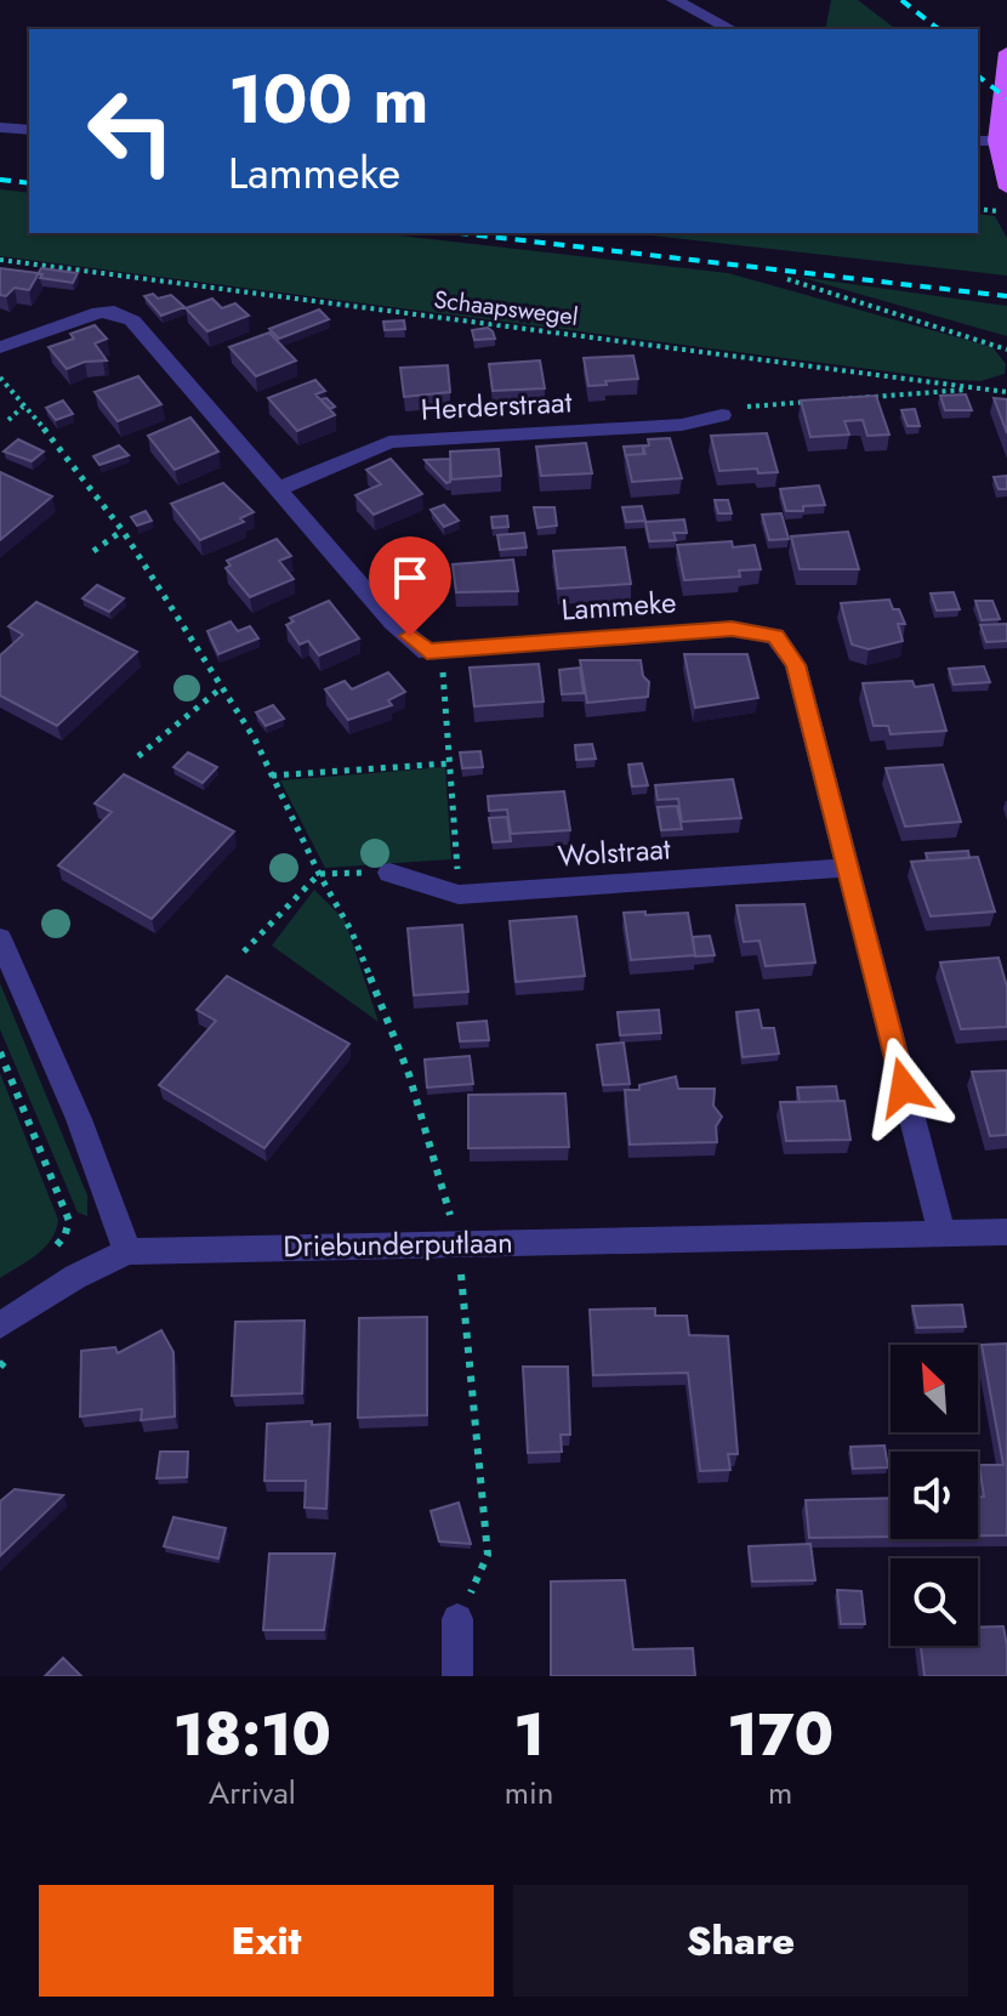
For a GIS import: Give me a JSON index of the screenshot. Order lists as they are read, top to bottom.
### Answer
{
  "streets": {
    "street": [
      "Herderstraat",
      "Lammeke",
      "Wolstraat",
      "Driebunderputlaan"
    ],
    "path": ["Schaapswegel"]
  },
  "crossings": [
    ["Lammeke", "Wolstraat"],
    ["Lammeke", "Driebunderputlaan"]
  ],
  "north": "top left",
  "page": {
    "turn": ["100 m", "Lammeke"],
    "eta": [
      "18:10",
      "Arrival",
      "1",
      "min",
      "170",
      "m"
    ],
    "buttons": ["Exit", "Share"]
  }
}
